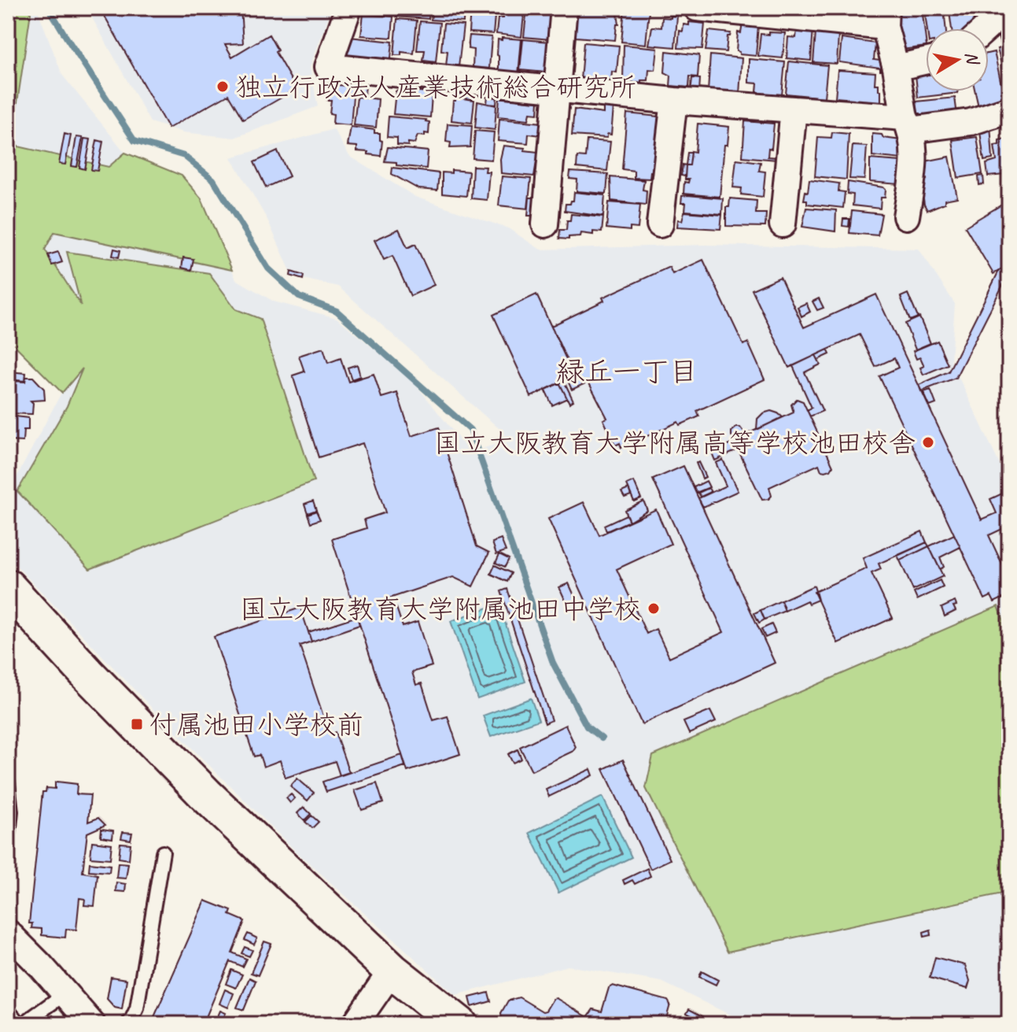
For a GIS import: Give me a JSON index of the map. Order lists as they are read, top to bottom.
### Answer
{
  "districts": ["緑丘一丁目"],
  "places": {
    "other": ["独立行政法人産業技術総合研究所", "国立大阪教育大学附属高等学校池田校舎", "国立大阪教育大学附属池田中学校"],
    "transit": ["付属池田小学校前"]
  },
  "north": "right"
}
